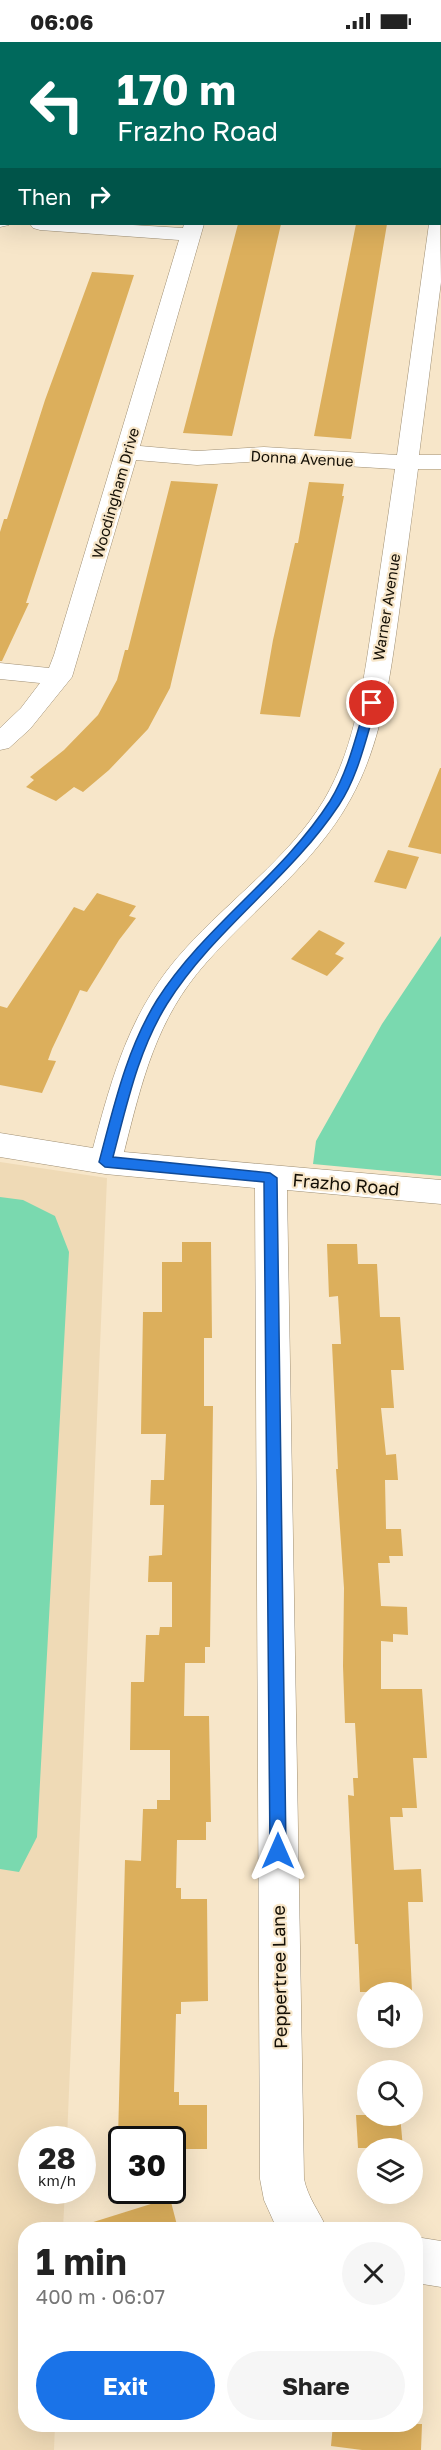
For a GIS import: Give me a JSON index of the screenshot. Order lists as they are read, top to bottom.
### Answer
{
  "streets": {
    "street": [
      "Donna Avenue",
      "Woodingham Drive",
      "Warner Avenue",
      "Frazho Road",
      "Peppertree Lane"
    ]
  },
  "crossings": [
    ["Donna Avenue", "Woodingham Drive"],
    ["Donna Avenue", "Warner Avenue"],
    ["Warner Avenue", "Frazho Road"],
    ["Frazho Road", "Peppertree Lane"]
  ],
  "page": {
    "status": "06:06",
    "turn": ["170 m", "Frazho Road"],
    "then": "Then",
    "speed": "28 km/h",
    "limit": "30",
    "heading": ["1 min", "400 m · 06:07"],
    "buttons": ["Exit", "Share"]
  }
}
